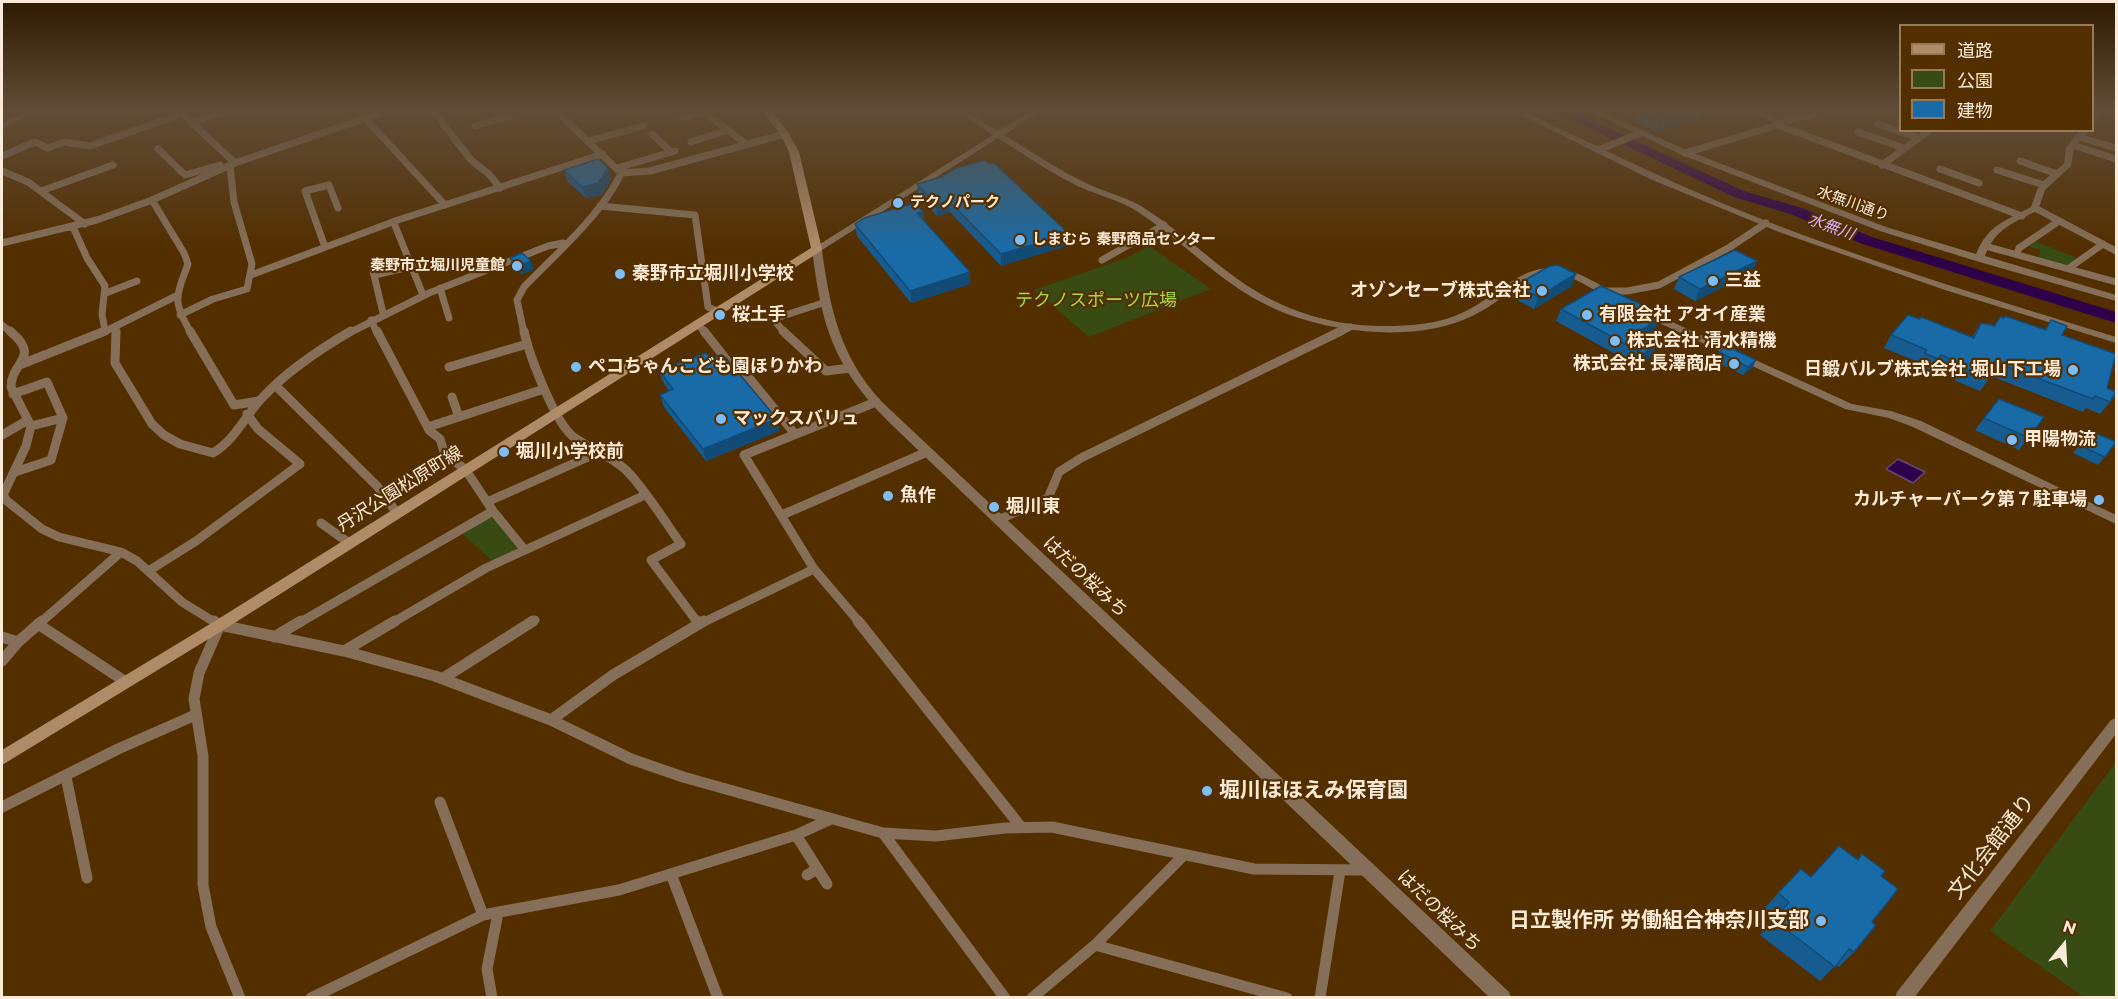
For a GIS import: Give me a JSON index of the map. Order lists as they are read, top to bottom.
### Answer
{
  "streets": {
    "main road": ["丹沢公園松原町線", "はだの桜みち"],
    "street": ["水無川通り", "文化会館通り"]
  },
  "crossings": [
    ["丹沢公園松原町線", "はだの桜みち"]
  ],
  "water": ["水無川"],
  "parks": ["テクノスポーツ広場"],
  "places": [
    "テクノパーク",
    "しまむら 秦野商品センター",
    "秦野市立堀川児童館",
    "秦野市立堀川小学校",
    "三益",
    "オゾンセーブ株式会社",
    "桜土手",
    "有限会社 アオイ産業",
    "株式会社 清水精機",
    "株式会社 長澤商店",
    "ペコちゃんこども園ほりかわ",
    "日鍛バルブ株式会社 堀山下工場",
    "マックスバリュ",
    "甲陽物流",
    "堀川小学校前",
    "魚作",
    "カルチャーパーク第７駐車場",
    "堀川東",
    "堀川ほほえみ保育園",
    "日立製作所 労働組合神奈川支部"
  ],
  "legend": ["道路", "公園", "建物"],
  "north": "top"
}
